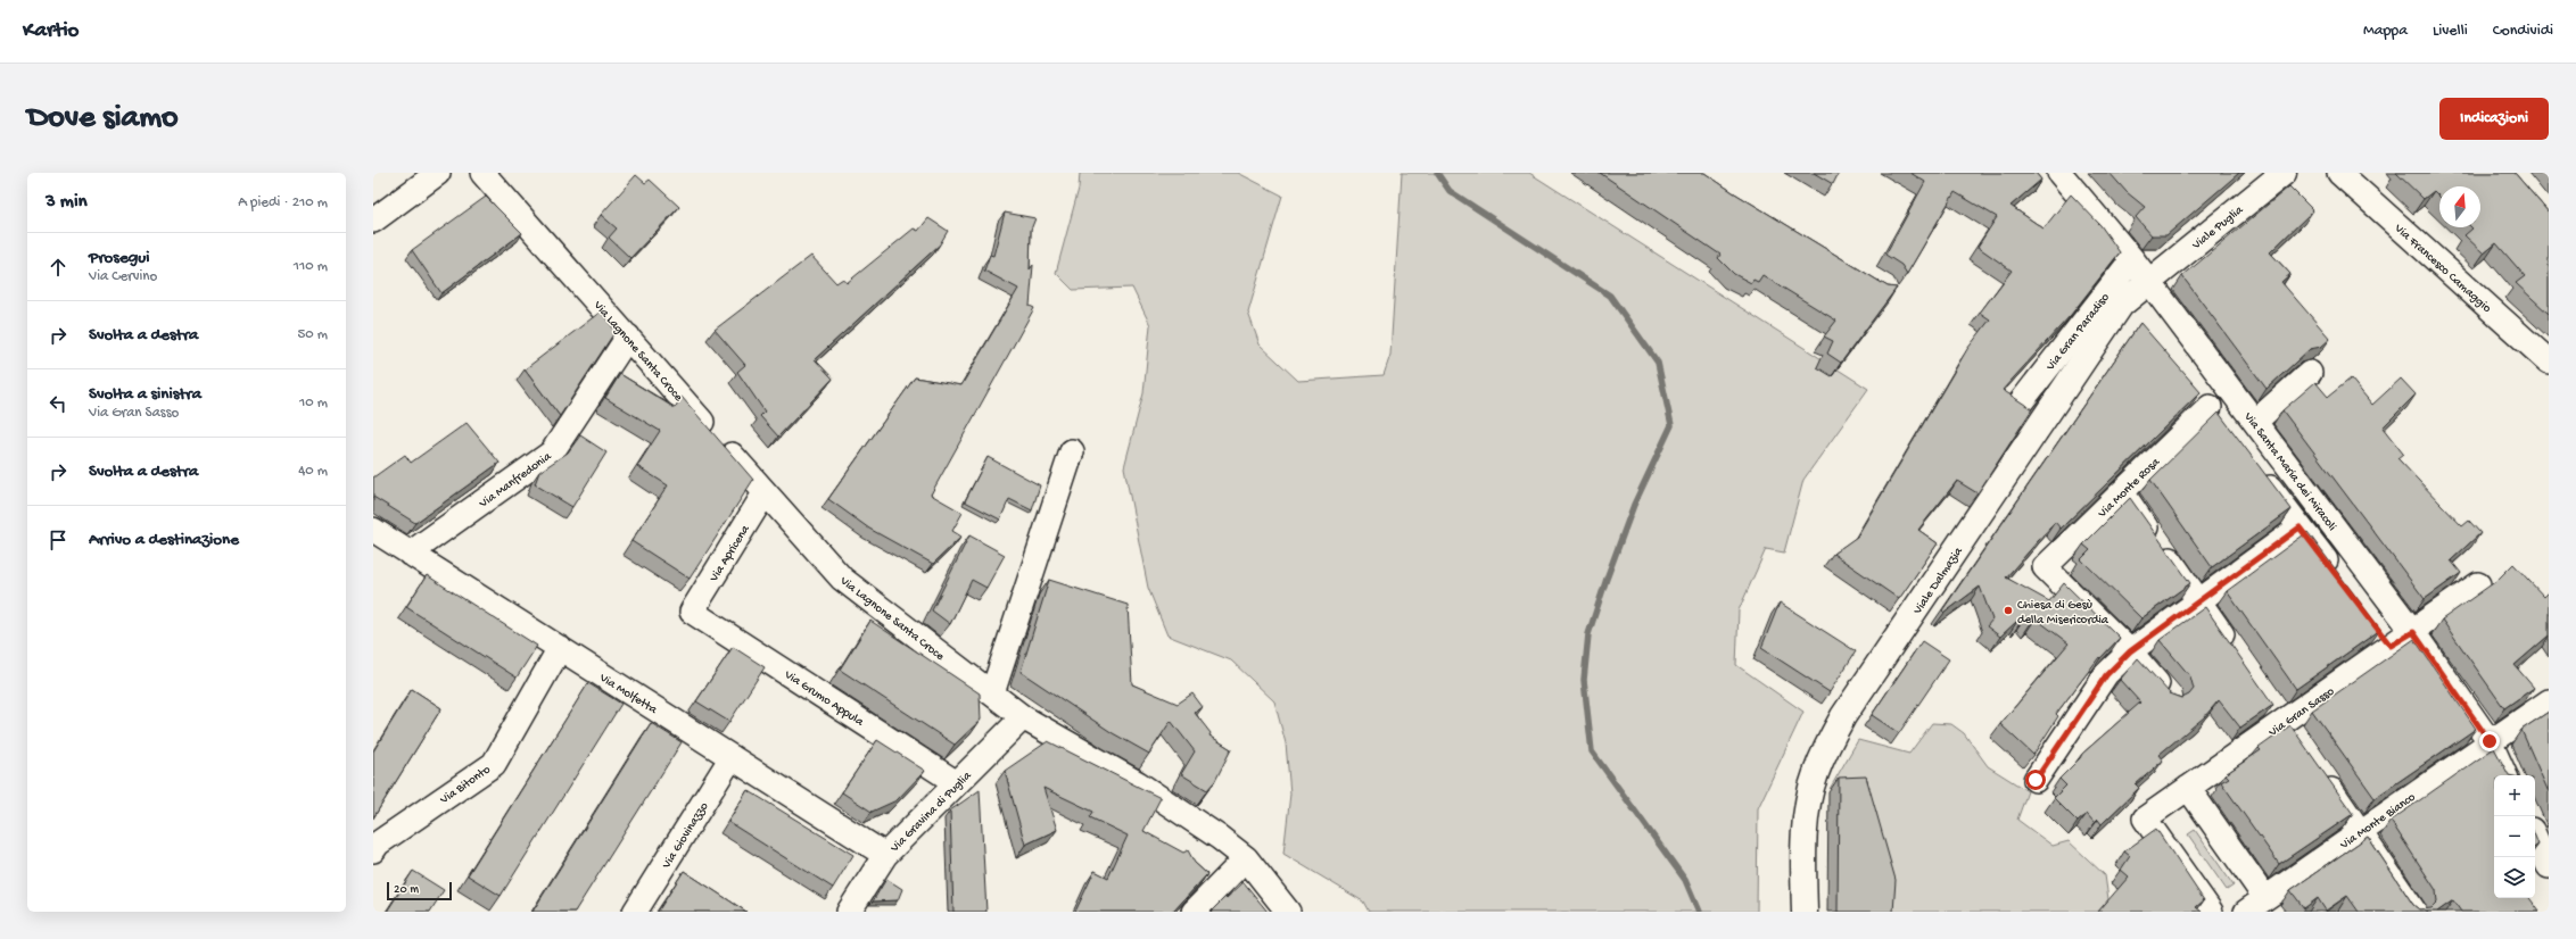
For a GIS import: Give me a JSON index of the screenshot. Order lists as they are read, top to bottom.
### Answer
{
  "streets": {
    "main road": ["Viale Puglia", "Viale Dalmazia"],
    "street": [
      "Via Francesco Camaggio",
      "Via Gran Paradiso",
      "Via Lagnone Santa Croce",
      "Via Santa Maria dei Miracoli",
      "Via Manfredonia",
      "Via Monte Rosa",
      "Via Apricena",
      "Via Molfetta",
      "Via Grumo Appula",
      "Via Gran Sasso",
      "Via Bitonto",
      "Via Gravina di Puglia",
      "Via Monte Bianco",
      "Via Giovinazzo"
    ]
  },
  "crossings": [
    ["Viale Puglia", "Via Santa Maria dei Miracoli"],
    ["Viale Puglia", "Viale Dalmazia"],
    ["Via Gran Paradiso", "Via Santa Maria dei Miracoli"],
    ["Via Lagnone Santa Croce", "Via Manfredonia"],
    ["Via Lagnone Santa Croce", "Via Apricena"],
    ["Via Lagnone Santa Croce", "Via Gravina di Puglia"],
    ["Via Santa Maria dei Miracoli", "Viale Dalmazia"],
    ["Via Santa Maria dei Miracoli", "Via Gran Sasso"],
    ["Via Santa Maria dei Miracoli", "Via Monte Bianco"],
    ["Via Manfredonia", "Via Molfetta"],
    ["Via Apricena", "Via Grumo Appula"],
    ["Via Molfetta", "Via Bitonto"],
    ["Via Molfetta", "Via Gravina di Puglia"],
    ["Via Molfetta", "Via Giovinazzo"],
    ["Via Grumo Appula", "Via Gravina di Puglia"]
  ],
  "places": ["Chiesa di Gesù della Misericordia"],
  "scale_bar": "20 m",
  "north": "top",
  "page": {
    "header": "Kartio",
    "nav": ["Mappa", "Livelli", "Condividi"],
    "buttons": "Indicazioni",
    "title": "Dove siamo",
    "heading": ["3 min", "A piedi · 210 m"],
    "list": [
      ["Prosegui", "Via Cervino", "110 m"],
      ["Svolta a destra", "50 m"],
      ["Svolta a sinistra", "Via Gran Sasso", "10 m"],
      ["Svolta a destra", "40 m"],
      "Arrivo a destinazione"
    ],
    "map_buttons": ["+", "−"],
    "scale": "20 m"
  }
}
